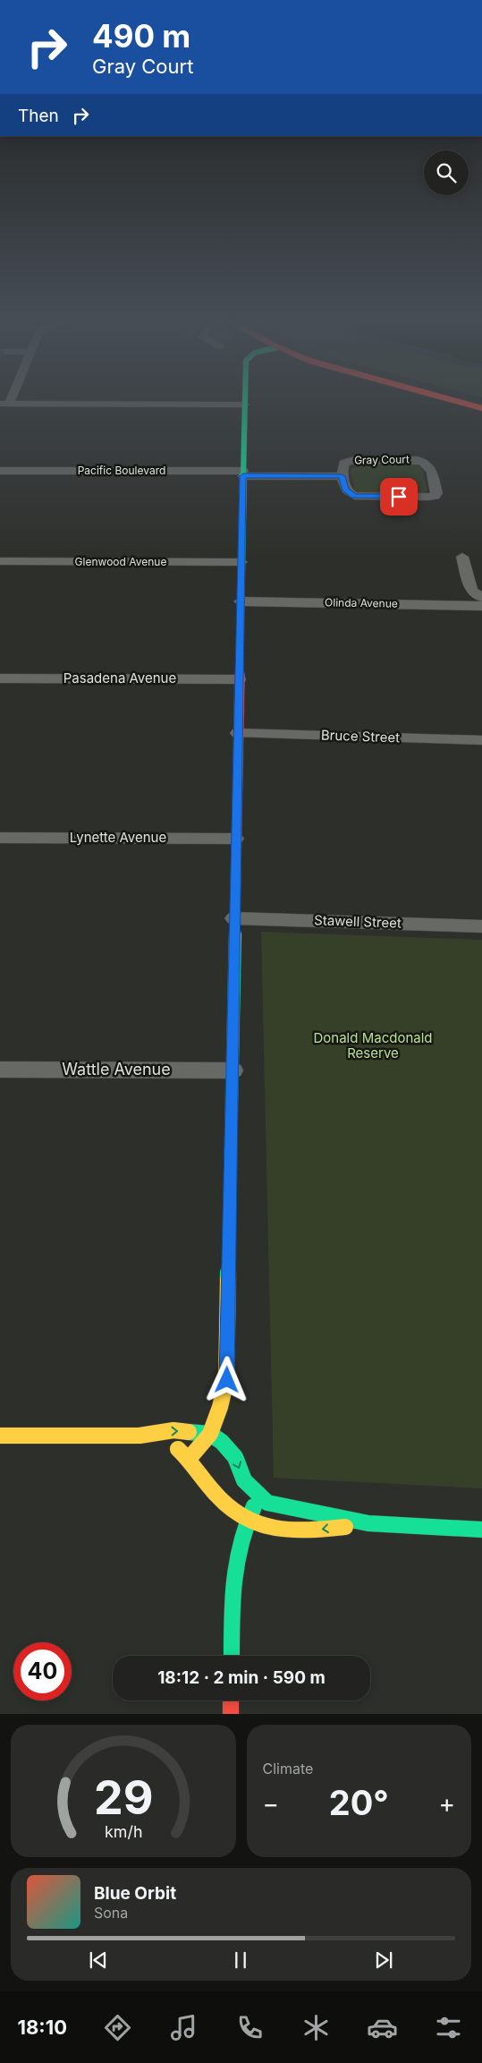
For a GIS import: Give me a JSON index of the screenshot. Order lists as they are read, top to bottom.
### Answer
{
  "streets": {
    "street": [
      "Gray Court",
      "Pacific Boulevard",
      "Glenwood Avenue",
      "Olinda Avenue",
      "Pasadena Avenue",
      "Bruce Street",
      "Lynette Avenue",
      "Stawell Street",
      "Wattle Avenue"
    ]
  },
  "crossings": [
    ["Gray Court", "Pacific Boulevard"]
  ],
  "parks": ["Donald Macdonald Reserve"],
  "page": {
    "turn": ["490 m", "Gray Court"],
    "then": "Then",
    "limit": "40",
    "trip": "18:12 · 2 min · 590 m",
    "tile": "Climate",
    "heat": ["−", "20°", "+"],
    "song": ["Blue Orbit", "Sona"],
    "tabs": "18:10",
    "gauge": ["29", "km/h"]
  }
}
